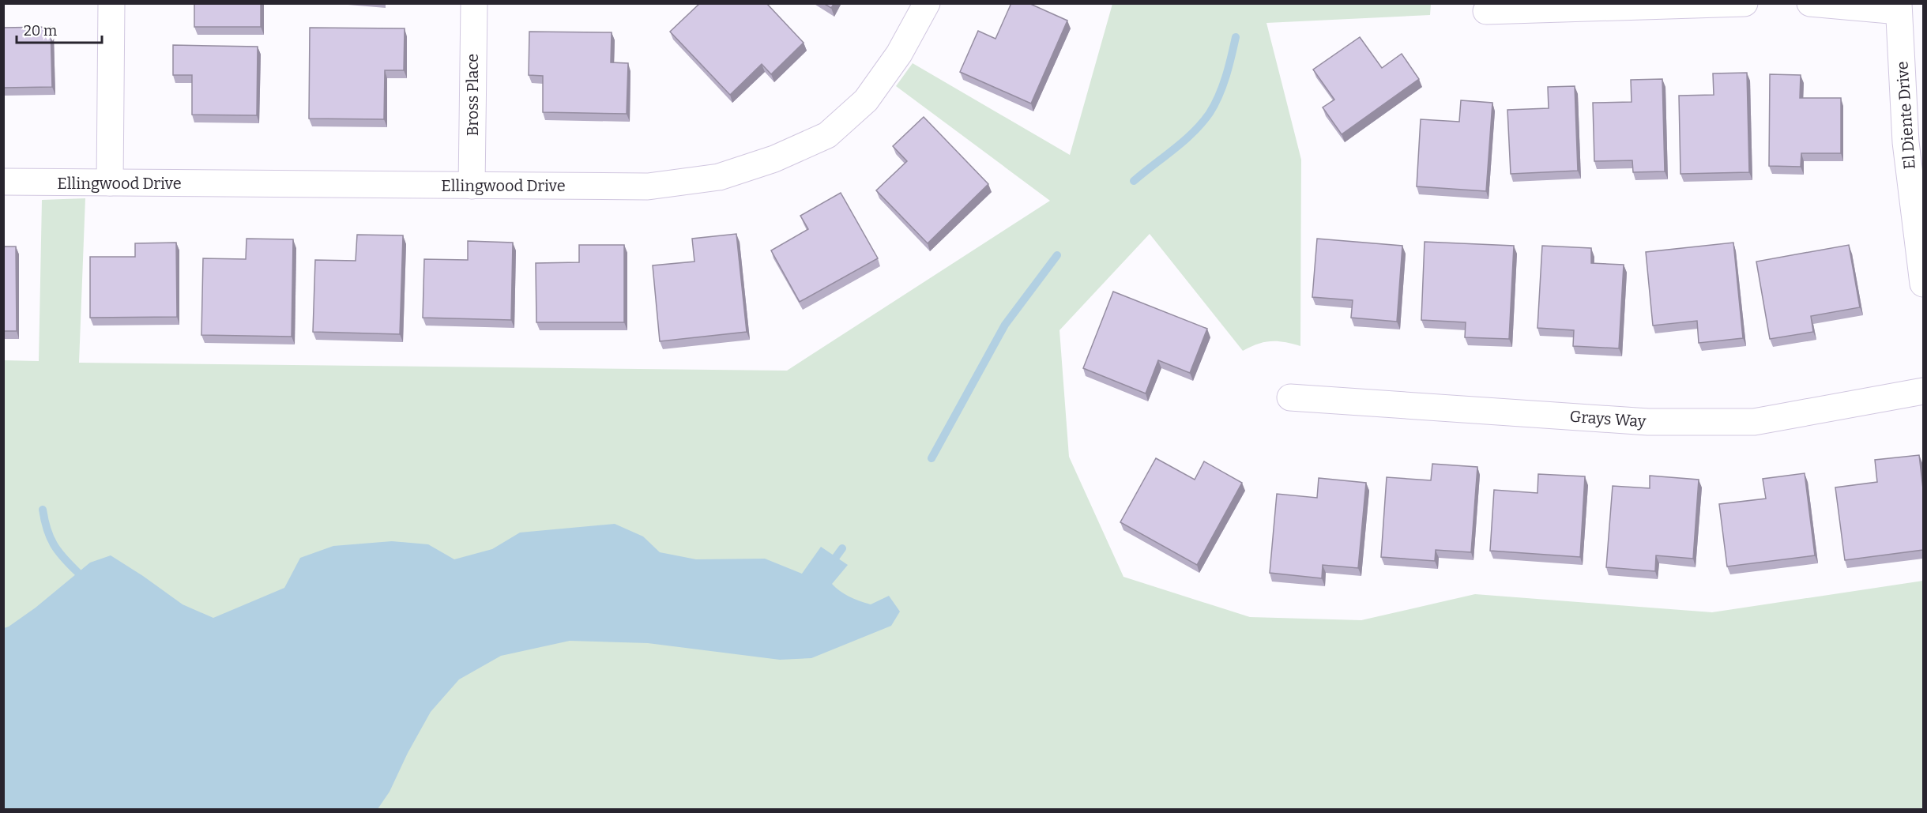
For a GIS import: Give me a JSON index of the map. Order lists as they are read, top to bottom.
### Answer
{
  "streets": {
    "street": [
      "Bross Place",
      "El Diente Drive",
      "Ellingwood Drive",
      "Grays Way"
    ]
  },
  "crossings": [
    ["Bross Place", "Ellingwood Drive"]
  ],
  "scale_bar": "20 m"
}
